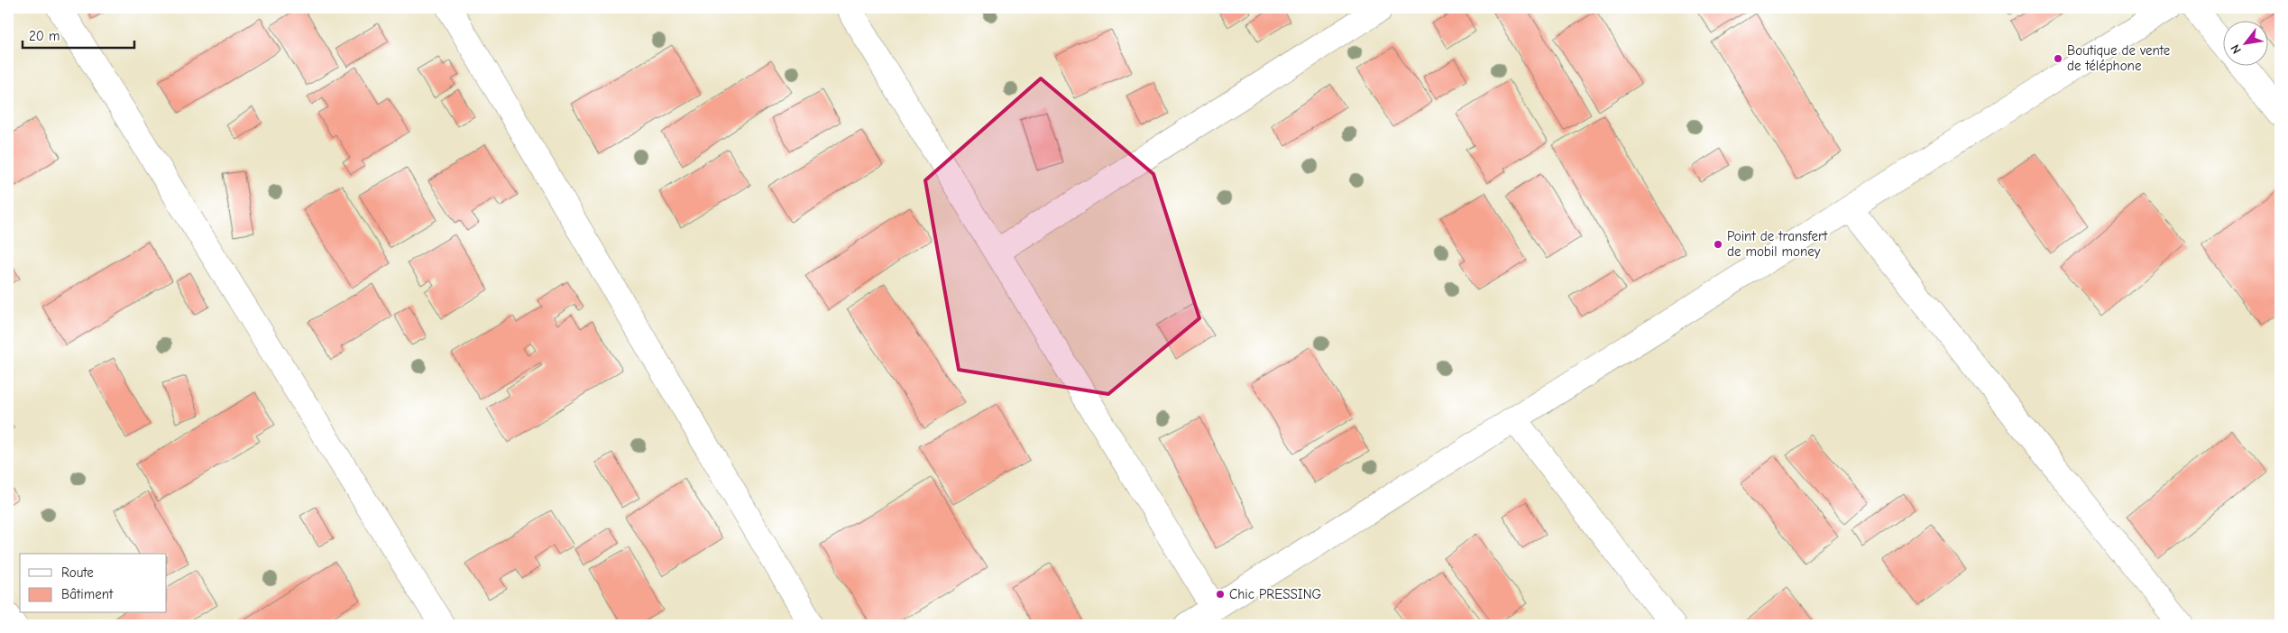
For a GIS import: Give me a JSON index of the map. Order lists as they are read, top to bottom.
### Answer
{
  "places": ["Boutique de vente de téléphone", "Point de transfert de mobil money", "Chic PRESSING"],
  "legend": ["Route", "Bâtiment"],
  "scale_bar": "20 m",
  "north": "bottom left"
}
